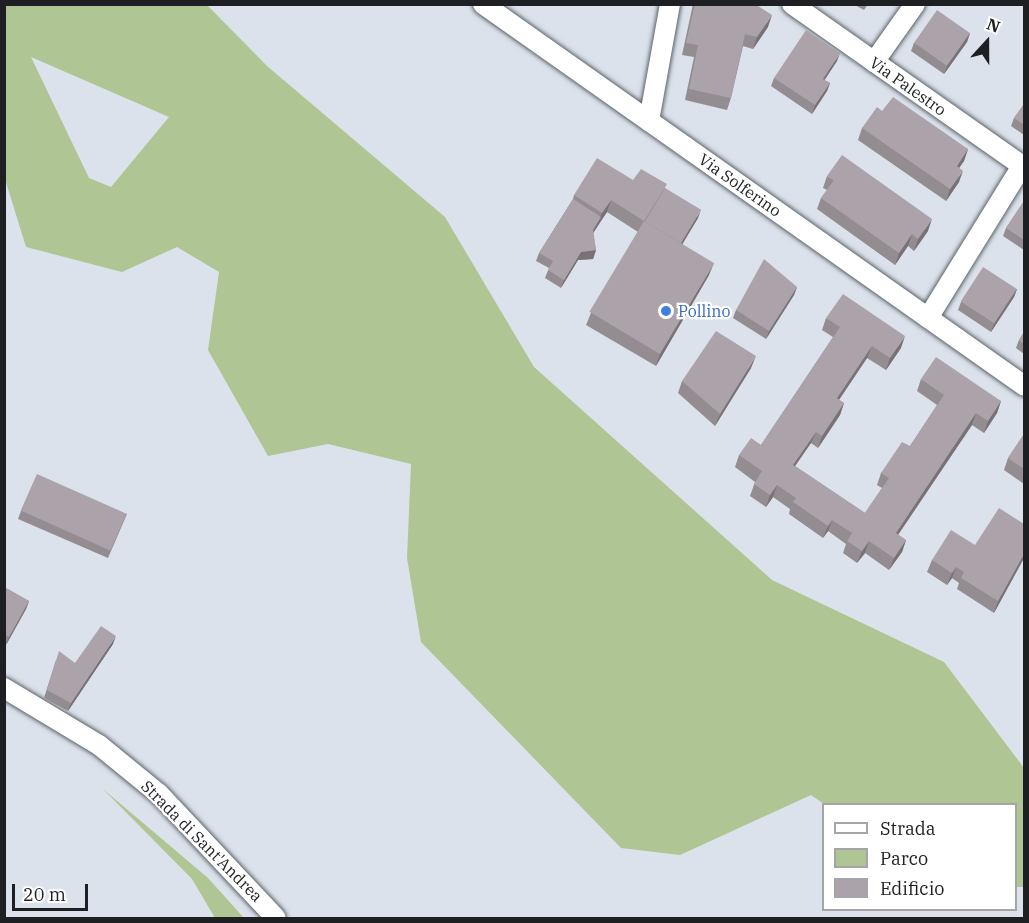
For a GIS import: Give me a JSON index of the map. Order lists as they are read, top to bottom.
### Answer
{
  "streets": {
    "street": ["Via Palestro", "Via Solferino", "Strada di Sant'Andrea"]
  },
  "places": ["Pollino"],
  "legend": ["Strada", "Parco", "Edificio"],
  "scale_bar": "20 m",
  "north": "top"
}
